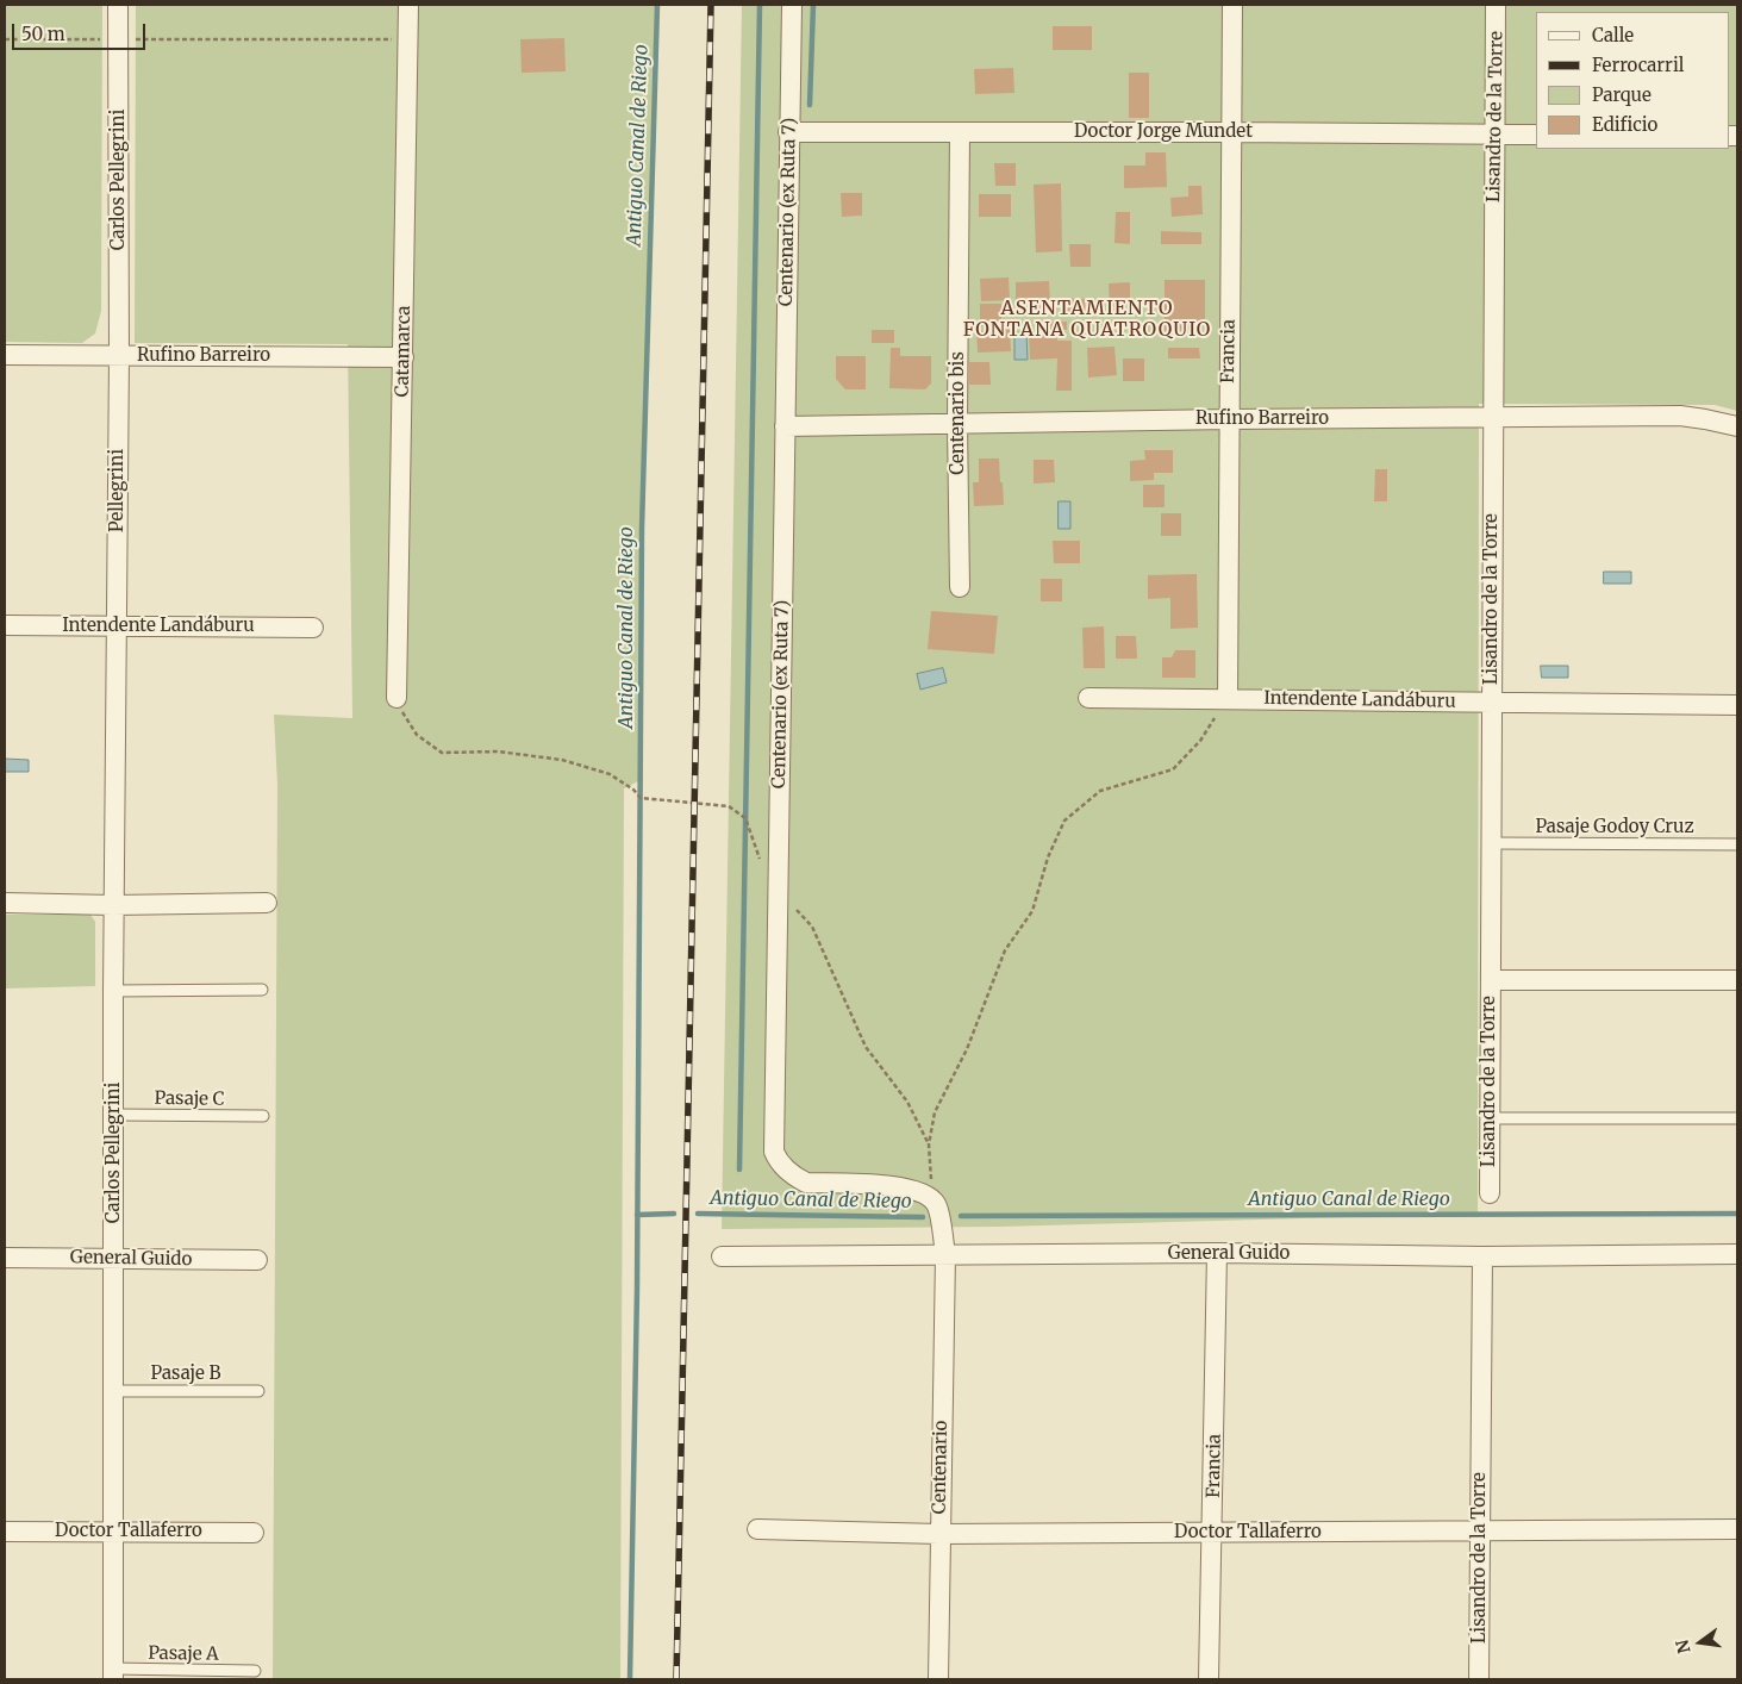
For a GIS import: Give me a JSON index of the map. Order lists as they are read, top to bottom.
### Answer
{
  "streets": {
    "street": [
      "Lisandro de la Torre",
      "Doctor Jorge Mundet",
      "Carlos Pellegrini",
      "Centenario (ex Ruta 7)",
      "Catamarca",
      "Francia",
      "Rufino Barreiro",
      "Centenario bis",
      "Pellegrini",
      "Intendente Landáburu",
      "General Guido",
      "Centenario",
      "Doctor Tallaferro"
    ],
    "lane": [
      "Pasaje Godoy Cruz",
      "Pasaje C",
      "Pasaje B",
      "Pasaje A"
    ]
  },
  "crossings": [
    ["Lisandro de la Torre", "Doctor Jorge Mundet"],
    ["Lisandro de la Torre", "Rufino Barreiro"],
    ["Lisandro de la Torre", "Intendente Landáburu"],
    ["Lisandro de la Torre", "Pasaje Godoy Cruz"],
    ["Lisandro de la Torre", "General Guido"],
    ["Lisandro de la Torre", "Doctor Tallaferro"],
    ["Doctor Jorge Mundet", "Centenario (ex Ruta 7)"],
    ["Doctor Jorge Mundet", "Francia"],
    ["Doctor Jorge Mundet", "Centenario bis"],
    ["Carlos Pellegrini", "Rufino Barreiro"],
    ["Carlos Pellegrini", "Pellegrini"],
    ["Carlos Pellegrini", "Intendente Landáburu"],
    ["Carlos Pellegrini", "Pasaje C"],
    ["Carlos Pellegrini", "General Guido"],
    ["Carlos Pellegrini", "Pasaje B"],
    ["Carlos Pellegrini", "Doctor Tallaferro"],
    ["Carlos Pellegrini", "Pasaje A"],
    ["Centenario (ex Ruta 7)", "Rufino Barreiro"],
    ["Catamarca", "Rufino Barreiro"],
    ["Francia", "Rufino Barreiro"],
    ["Francia", "Intendente Landáburu"],
    ["Francia", "General Guido"],
    ["Francia", "Doctor Tallaferro"],
    ["Rufino Barreiro", "Centenario bis"],
    ["Rufino Barreiro", "Pellegrini"],
    ["Pellegrini", "Intendente Landáburu"],
    ["General Guido", "Centenario"],
    ["Centenario", "Doctor Tallaferro"]
  ],
  "districts": ["ASENTAMIENTO FONTANA QUATROQUIO"],
  "water": ["Antiguo Canal de Riego"],
  "legend": [
    "Calle",
    "Ferrocarril",
    "Parque",
    "Edificio"
  ],
  "scale_bar": "50 m",
  "north": "left"
}
